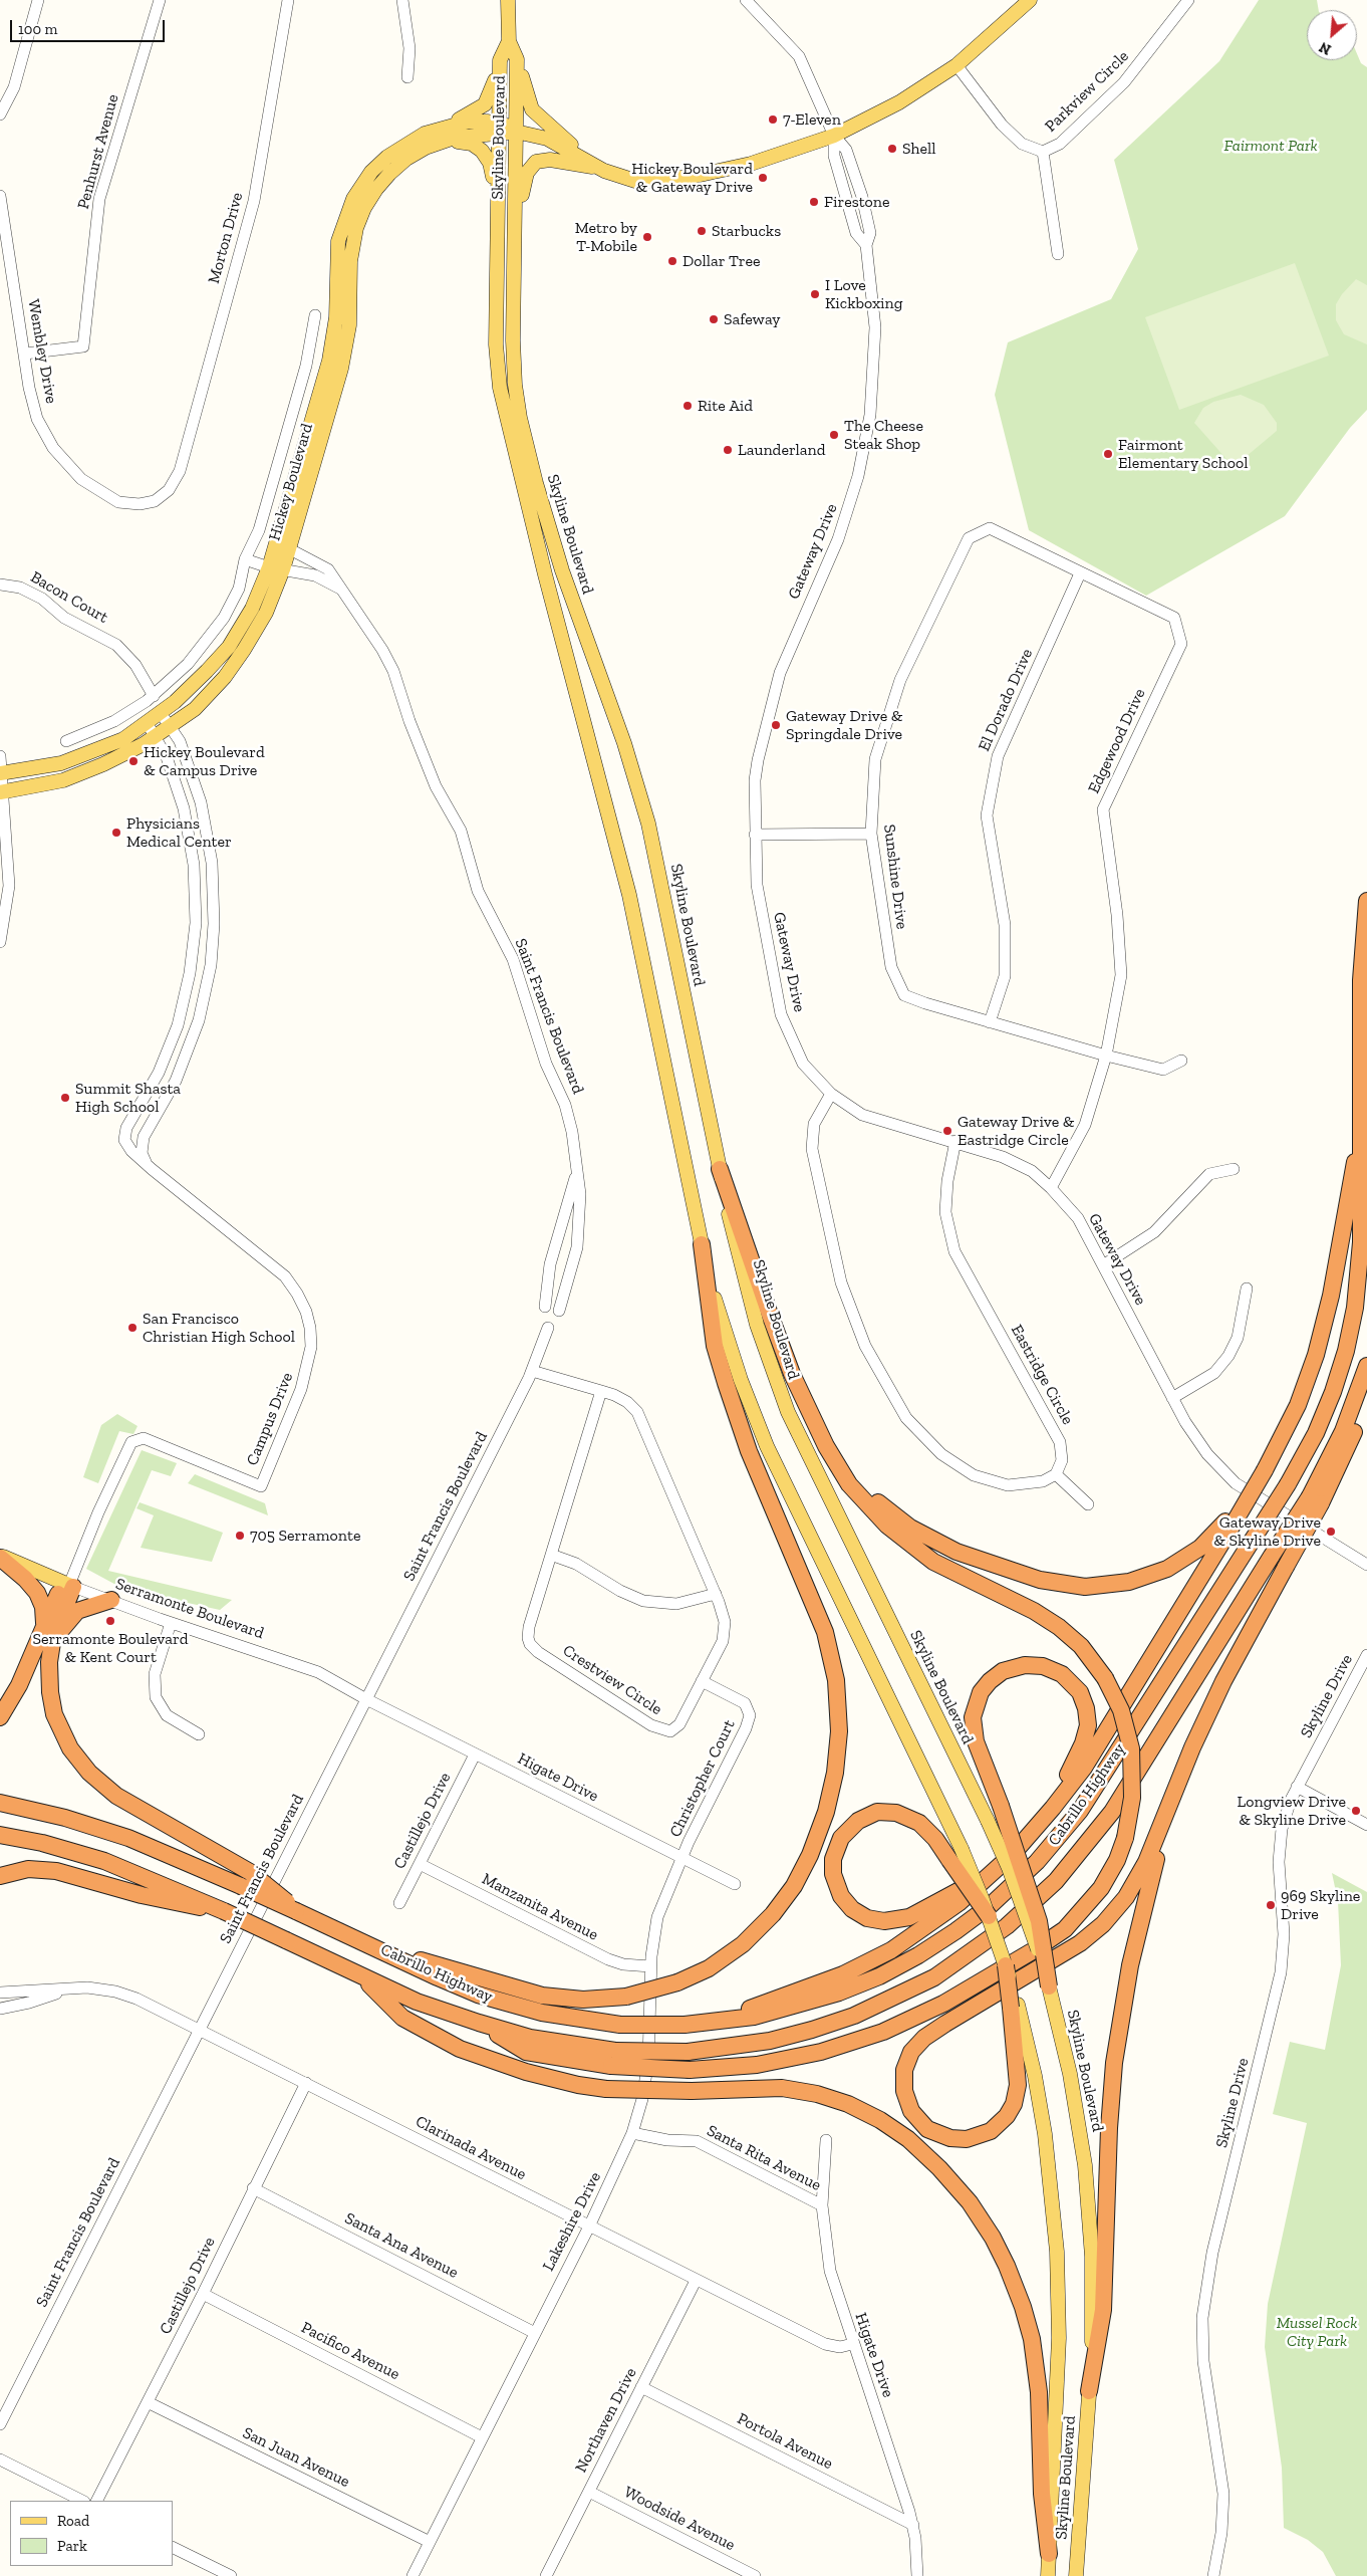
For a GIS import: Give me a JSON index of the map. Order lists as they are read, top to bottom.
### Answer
{
  "streets": {
    "highway": ["Cabrillo Highway"],
    "main road": ["Skyline Boulevard", "Hickey Boulevard", "Serramonte Boulevard"],
    "street": [
      "Parkview Circle",
      "Penhurst Avenue",
      "Morton Drive",
      "Wembley Drive",
      "Gateway Drive",
      "Bacon Court",
      "El Dorado Drive",
      "Edgewood Drive",
      "Sunshine Drive",
      "Saint Francis Boulevard",
      "Eastridge Circle",
      "Campus Drive",
      "Crestview Circle",
      "Skyline Drive",
      "Higate Drive",
      "Christopher Court",
      "Castillejo Drive",
      "Manzanita Avenue",
      "Clarinada Avenue",
      "Santa Rita Avenue",
      "Lakeshire Drive",
      "Santa Ana Avenue",
      "Pacifico Avenue",
      "Northaven Drive",
      "Portola Avenue",
      "San Juan Avenue",
      "Woodside Avenue"
    ]
  },
  "crossings": [
    ["Parkview Circle", "Hickey Boulevard"],
    ["Skyline Boulevard", "Hickey Boulevard"],
    ["Penhurst Avenue", "Wembley Drive"],
    ["Morton Drive", "Wembley Drive"],
    ["Hickey Boulevard", "Gateway Drive"],
    ["Hickey Boulevard", "Bacon Court"],
    ["Hickey Boulevard", "Saint Francis Boulevard"],
    ["Hickey Boulevard", "Campus Drive"],
    ["Gateway Drive", "Edgewood Drive"],
    ["Gateway Drive", "Eastridge Circle"],
    ["El Dorado Drive", "Edgewood Drive"],
    ["El Dorado Drive", "Sunshine Drive"],
    ["Edgewood Drive", "Sunshine Drive"],
    ["Saint Francis Boulevard", "Serramonte Boulevard"],
    ["Saint Francis Boulevard", "Crestview Circle"],
    ["Saint Francis Boulevard", "Higate Drive"],
    ["Saint Francis Boulevard", "Clarinada Avenue"],
    ["Campus Drive", "Serramonte Boulevard"],
    ["Serramonte Boulevard", "Higate Drive"],
    ["Crestview Circle", "Christopher Court"],
    ["Higate Drive", "Christopher Court"],
    ["Higate Drive", "Castillejo Drive"],
    ["Higate Drive", "Clarinada Avenue"],
    ["Higate Drive", "Santa Rita Avenue"],
    ["Higate Drive", "Lakeshire Drive"],
    ["Higate Drive", "Portola Avenue"],
    ["Christopher Court", "Lakeshire Drive"],
    ["Castillejo Drive", "Manzanita Avenue"],
    ["Castillejo Drive", "Clarinada Avenue"],
    ["Castillejo Drive", "Santa Ana Avenue"],
    ["Castillejo Drive", "Pacifico Avenue"],
    ["Castillejo Drive", "San Juan Avenue"],
    ["Manzanita Avenue", "Lakeshire Drive"],
    ["Clarinada Avenue", "Lakeshire Drive"],
    ["Clarinada Avenue", "Northaven Drive"],
    ["Santa Rita Avenue", "Lakeshire Drive"],
    ["Lakeshire Drive", "Santa Ana Avenue"],
    ["Lakeshire Drive", "Pacifico Avenue"],
    ["Lakeshire Drive", "San Juan Avenue"],
    ["Northaven Drive", "Portola Avenue"],
    ["Northaven Drive", "Woodside Avenue"]
  ],
  "parks": ["Fairmont Park", "Mussel Rock City Park"],
  "places": [
    "7-Eleven",
    "Shell",
    "Hickey Boulevard & Gateway Drive",
    "Firestone",
    "Starbucks",
    "Metro by T-Mobile",
    "Dollar Tree",
    "I Love Kickboxing",
    "Safeway",
    "Rite Aid",
    "The Cheese Steak Shop",
    "Launderland",
    "Fairmont Elementary School",
    "Gateway Drive & Springdale Drive",
    "Hickey Boulevard & Campus Drive",
    "Physicians Medical Center",
    "Summit Shasta High School",
    "Gateway Drive & Eastridge Circle",
    "San Francisco Christian High School",
    "Gateway Drive & Skyline Drive",
    "705 Serramonte",
    "Serramonte Boulevard & Kent Court",
    "Longview Drive & Skyline Drive",
    "969 Skyline Drive"
  ],
  "legend": ["Road", "Park"],
  "scale_bar": "100 m",
  "north": "bottom left"
}
